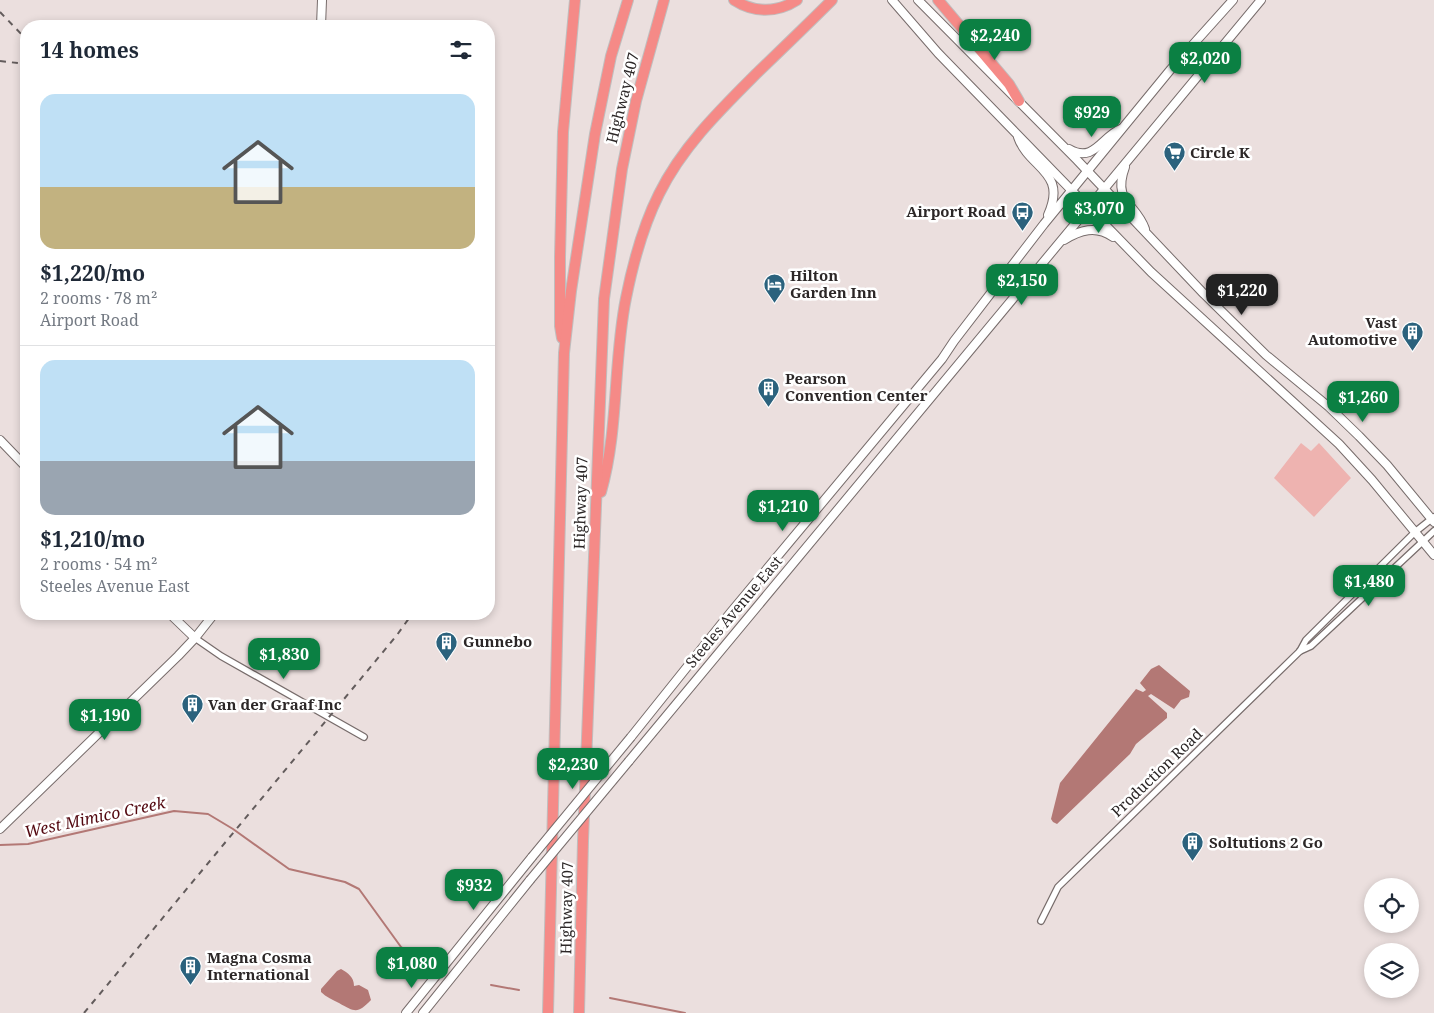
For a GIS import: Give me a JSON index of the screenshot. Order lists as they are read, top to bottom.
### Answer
{
  "streets": {
    "highway": ["Highway 407"],
    "main road": ["Steeles Avenue East"],
    "street": ["Production Road"]
  },
  "water": ["West Mimico Creek"],
  "places": {
    "supermarket": ["Circle K"],
    "bus stop": ["Airport Road"],
    "hotel": ["Hilton Garden Inn"],
    "building": [
      "Vast Automotive",
      "Pearson Convention Center",
      "Gunnebo",
      "Van der Graaf Inc",
      "Soltutions 2 Go",
      "Magna Cosma International"
    ]
  },
  "page": {
    "price": [
      "$2,240",
      "$2,020",
      "$929",
      "$3,070",
      "$2,150",
      "$1,220",
      "$1,260",
      "$1,210",
      "$1,480",
      "$1,830",
      "$1,190",
      "$2,230",
      "$932",
      "$1,080"
    ],
    "heading": "14 homes",
    "list": [
      {
        "name": "$1,220/mo",
        "note": "2 rooms · 78 m² · Airport Road"
      },
      {
        "name": "$1,210/mo",
        "note": "2 rooms · 54 m² · Steeles Avenue East"
      }
    ]
  }
}
